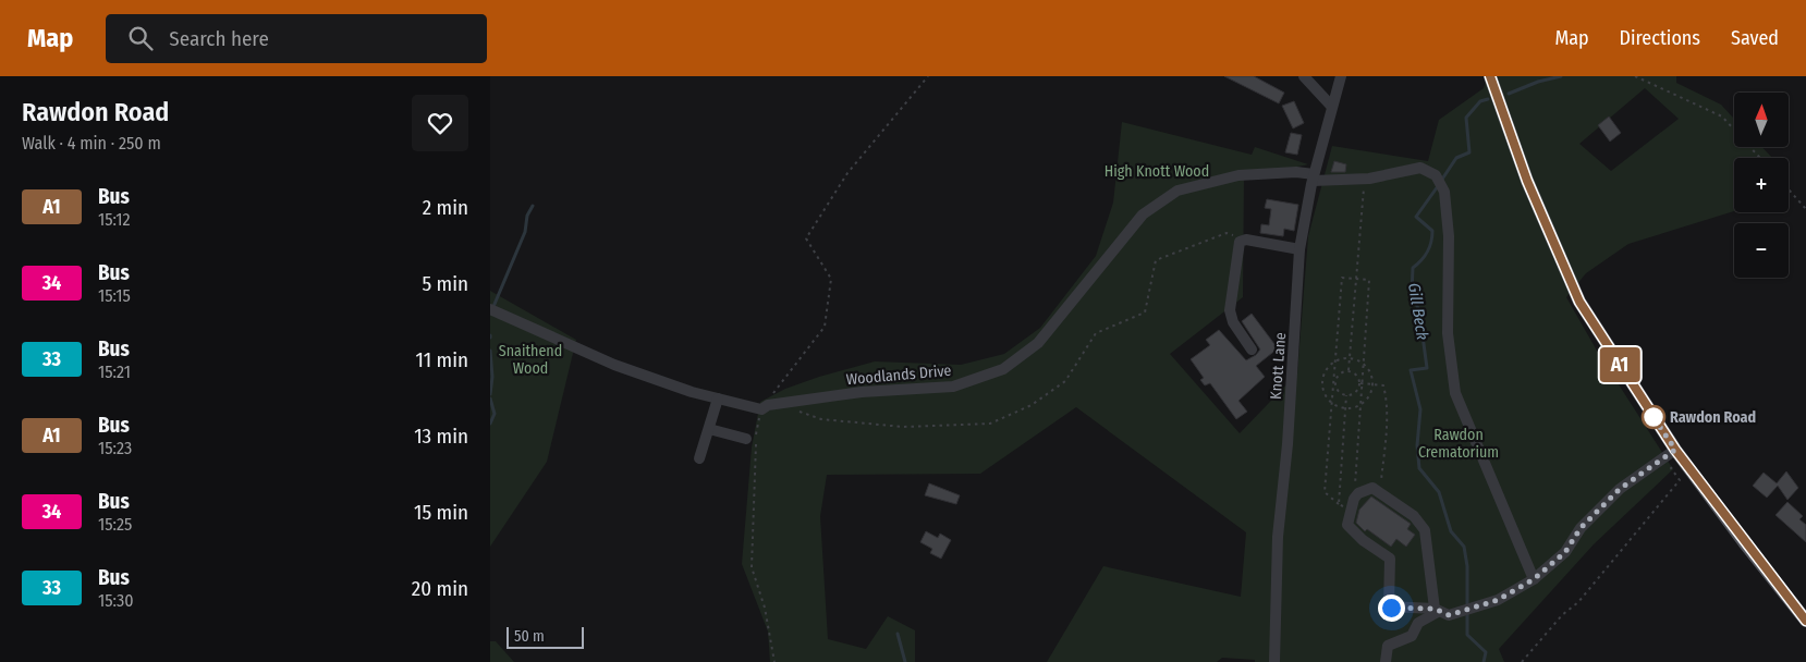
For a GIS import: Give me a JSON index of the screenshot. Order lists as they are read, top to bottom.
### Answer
{
  "streets": {
    "street": ["Knott Lane", "Woodlands Drive"]
  },
  "crossings": [
    ["Knott Lane", "Woodlands Drive"]
  ],
  "water": ["Gill Beck"],
  "parks": ["High Knott Wood", "Snaithend Wood", "Rawdon Crematorium"],
  "places": ["Rawdon Road"],
  "lines": ["bus line A1"],
  "scale_bar": "50 m",
  "north": "top",
  "page": {
    "header": "Map",
    "search": "Search here",
    "nav": ["Map", "Directions", "Saved"],
    "heading": ["Rawdon Road", "Walk · 4 min · 250 m"],
    "on_map": "A1",
    "map_buttons": ["+", "−"],
    "list": [
      {
        "mark": "A1",
        "name": "Bus",
        "note": "15:12",
        "value": "2 min"
      },
      {
        "mark": "34",
        "name": "Bus",
        "note": "15:15",
        "value": "5 min"
      },
      {
        "mark": "33",
        "name": "Bus",
        "note": "15:21",
        "value": "11 min"
      },
      {
        "mark": "A1",
        "name": "Bus",
        "note": "15:23",
        "value": "13 min"
      },
      {
        "mark": "34",
        "name": "Bus",
        "note": "15:25",
        "value": "15 min"
      },
      {
        "mark": "33",
        "name": "Bus",
        "note": "15:30",
        "value": "20 min"
      }
    ],
    "scale": "50 m"
  }
}
